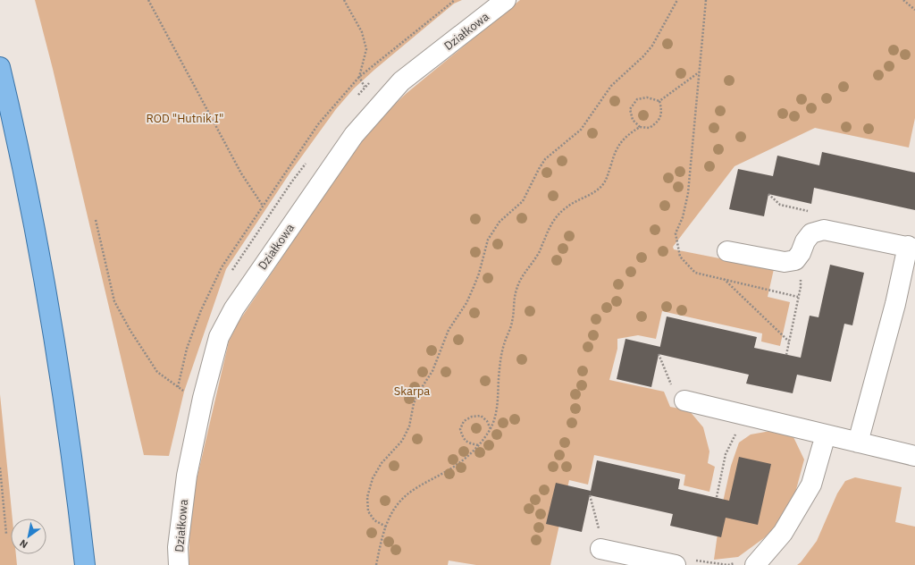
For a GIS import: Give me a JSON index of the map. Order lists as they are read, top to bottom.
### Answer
{
  "streets": {
    "street": ["Działkowa"]
  },
  "parks": ["ROD \"Hutnik I\"", "Skarpa"],
  "north": "bottom left"
}
